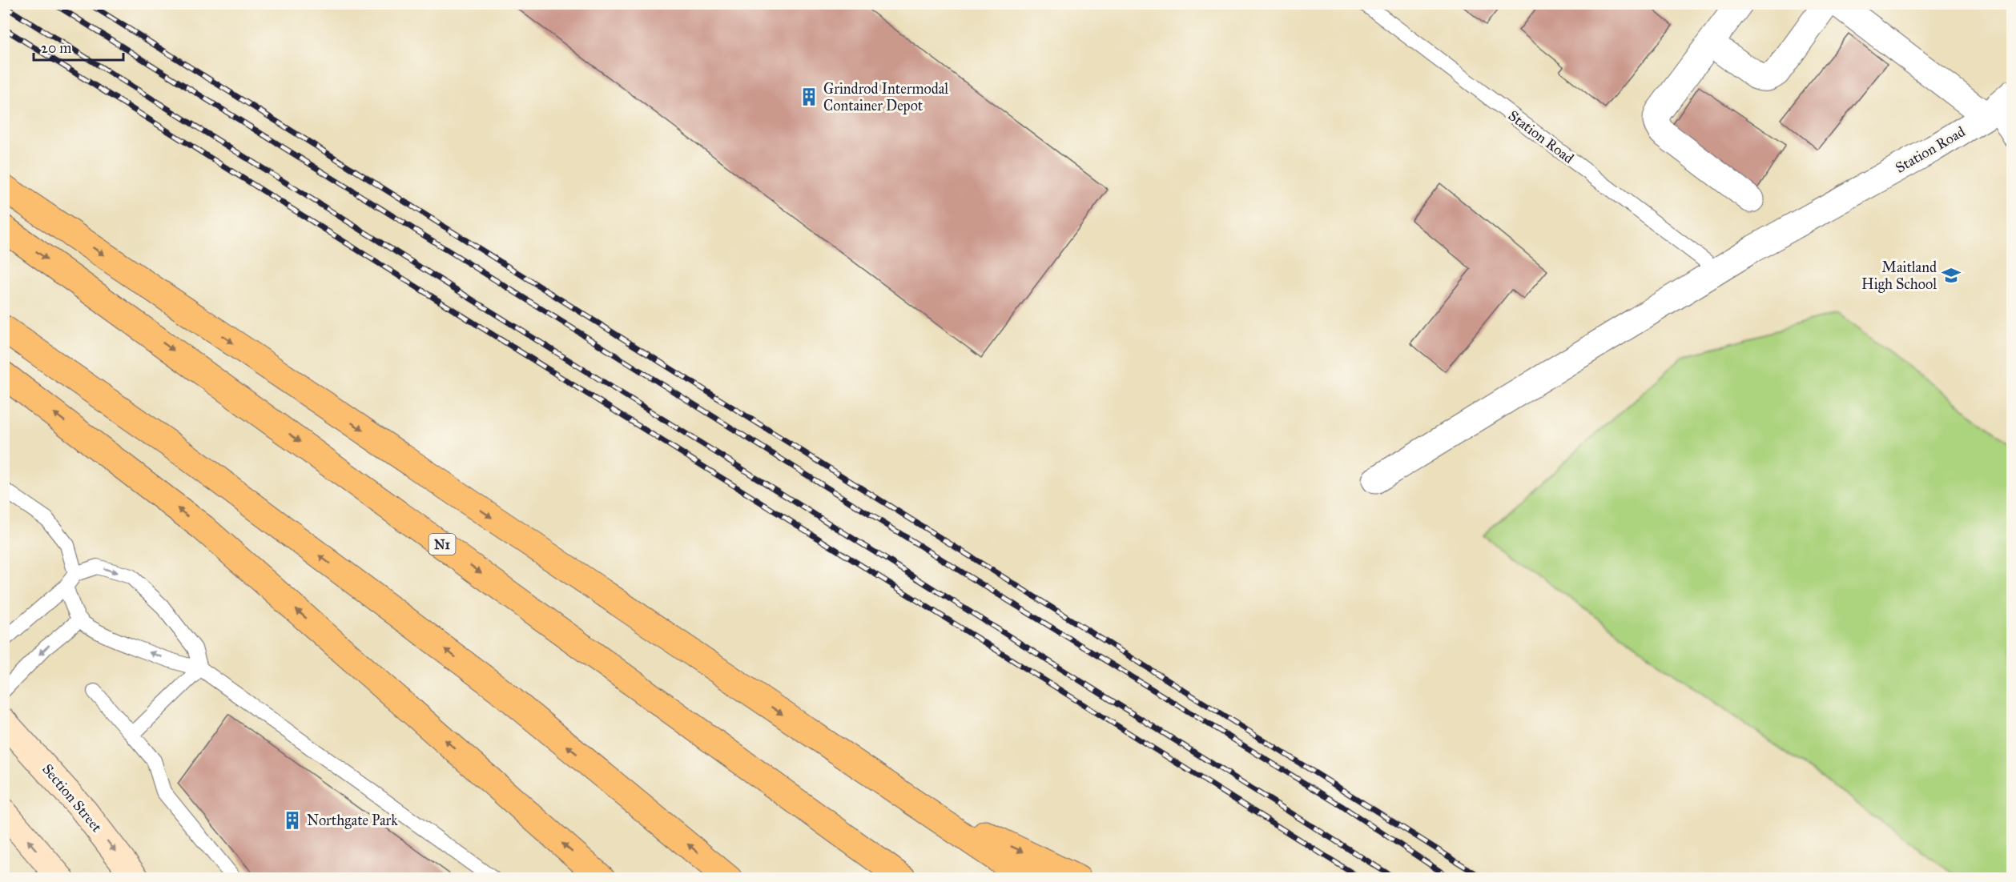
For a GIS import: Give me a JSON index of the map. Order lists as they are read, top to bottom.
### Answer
{
  "streets": {
    "highway": ["N1"],
    "street": ["Station Road", "Section Street"]
  },
  "places": {
    "building": ["Grindrod Intermodal Container Depot", "Northgate Park"],
    "school or university": ["Maitland High School"]
  },
  "scale_bar": "20 m"
}
